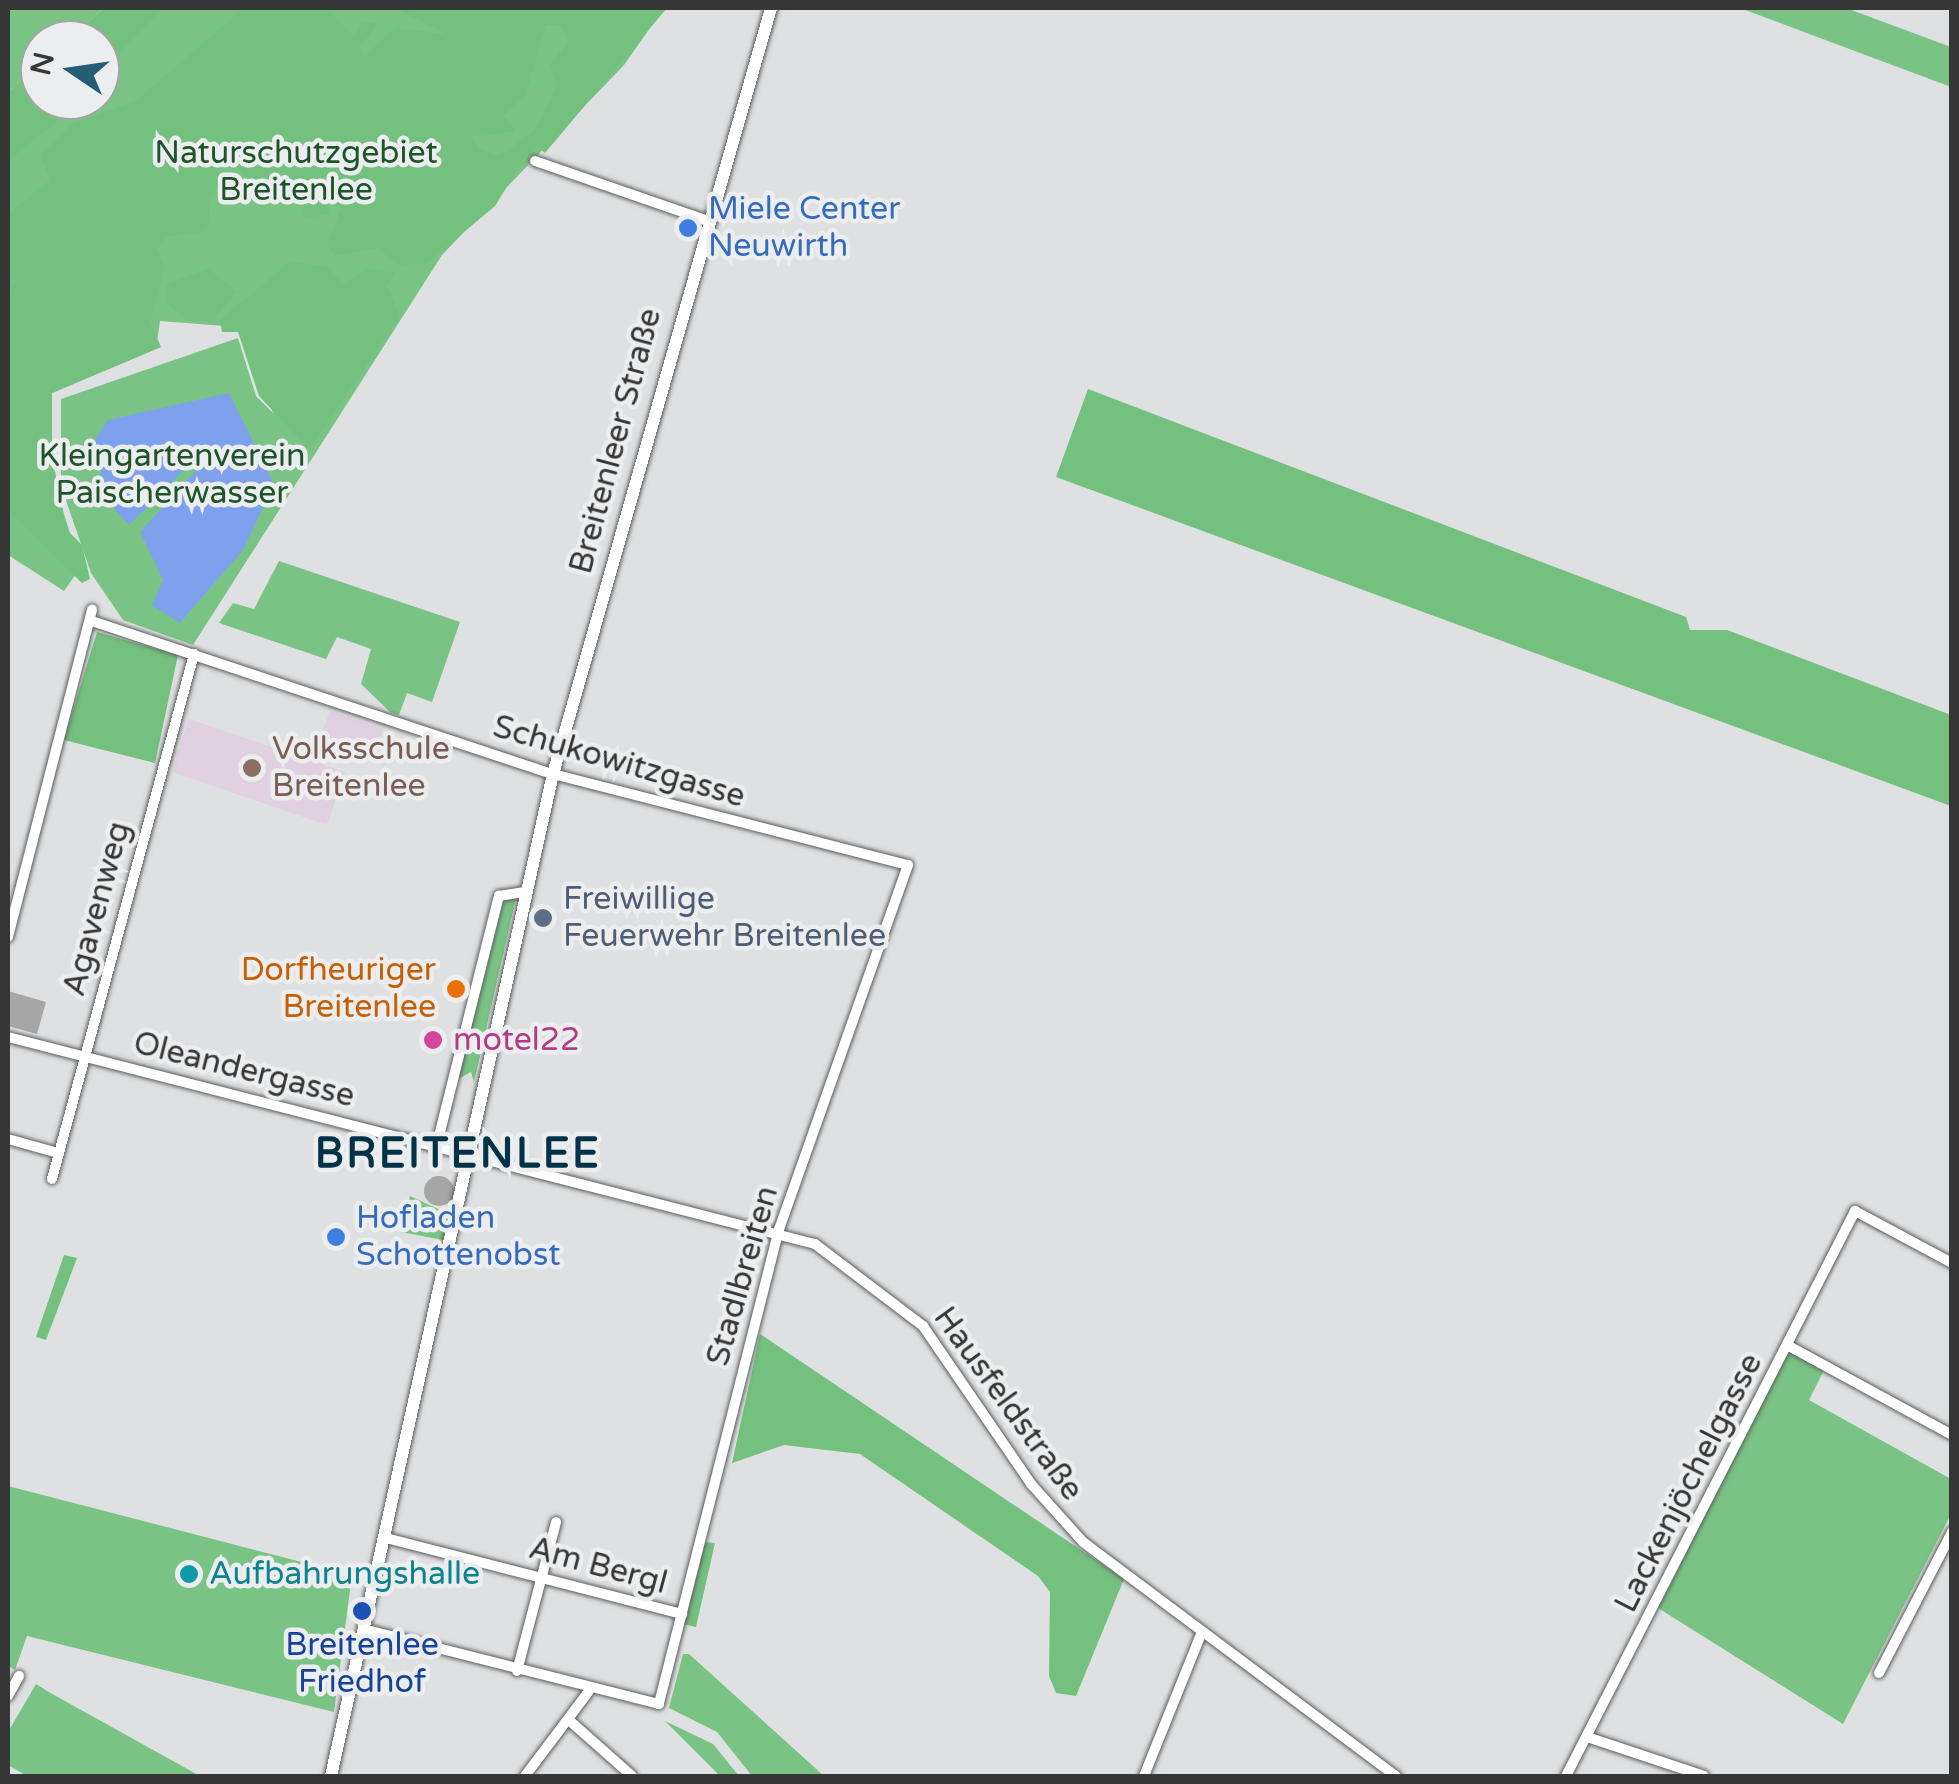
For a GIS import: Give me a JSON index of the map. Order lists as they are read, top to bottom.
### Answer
{
  "streets": {
    "main road": ["Breitenleer Straße"],
    "street": [
      "Schukowitzgasse",
      "Agavenweg",
      "Oleandergasse",
      "Stadlbreiten",
      "Hausfeldstraße",
      "Lackenjöchelgasse",
      "Am Bergl"
    ]
  },
  "crossings": [
    ["Breitenleer Straße", "Schukowitzgasse"],
    ["Breitenleer Straße", "Oleandergasse"],
    ["Breitenleer Straße", "Hausfeldstraße"],
    ["Breitenleer Straße", "Am Bergl"],
    ["Schukowitzgasse", "Agavenweg"],
    ["Schukowitzgasse", "Stadlbreiten"],
    ["Agavenweg", "Oleandergasse"],
    ["Oleandergasse", "Hausfeldstraße"],
    ["Stadlbreiten", "Hausfeldstraße"],
    ["Stadlbreiten", "Am Bergl"]
  ],
  "districts": ["BREITENLEE"],
  "parks": ["Naturschutzgebiet Breitenlee", "Kleingartenverein Paischerwasser"],
  "places": [
    "Miele Center Neuwirth",
    "Volksschule Breitenlee",
    "Freiwillige Feuerwehr Breitenlee",
    "Dorfheuriger Breitenlee",
    "motel22",
    "Hofladen Schottenobst",
    "Aufbahrungshalle",
    "Breitenlee Friedhof"
  ],
  "north": "left"
}
